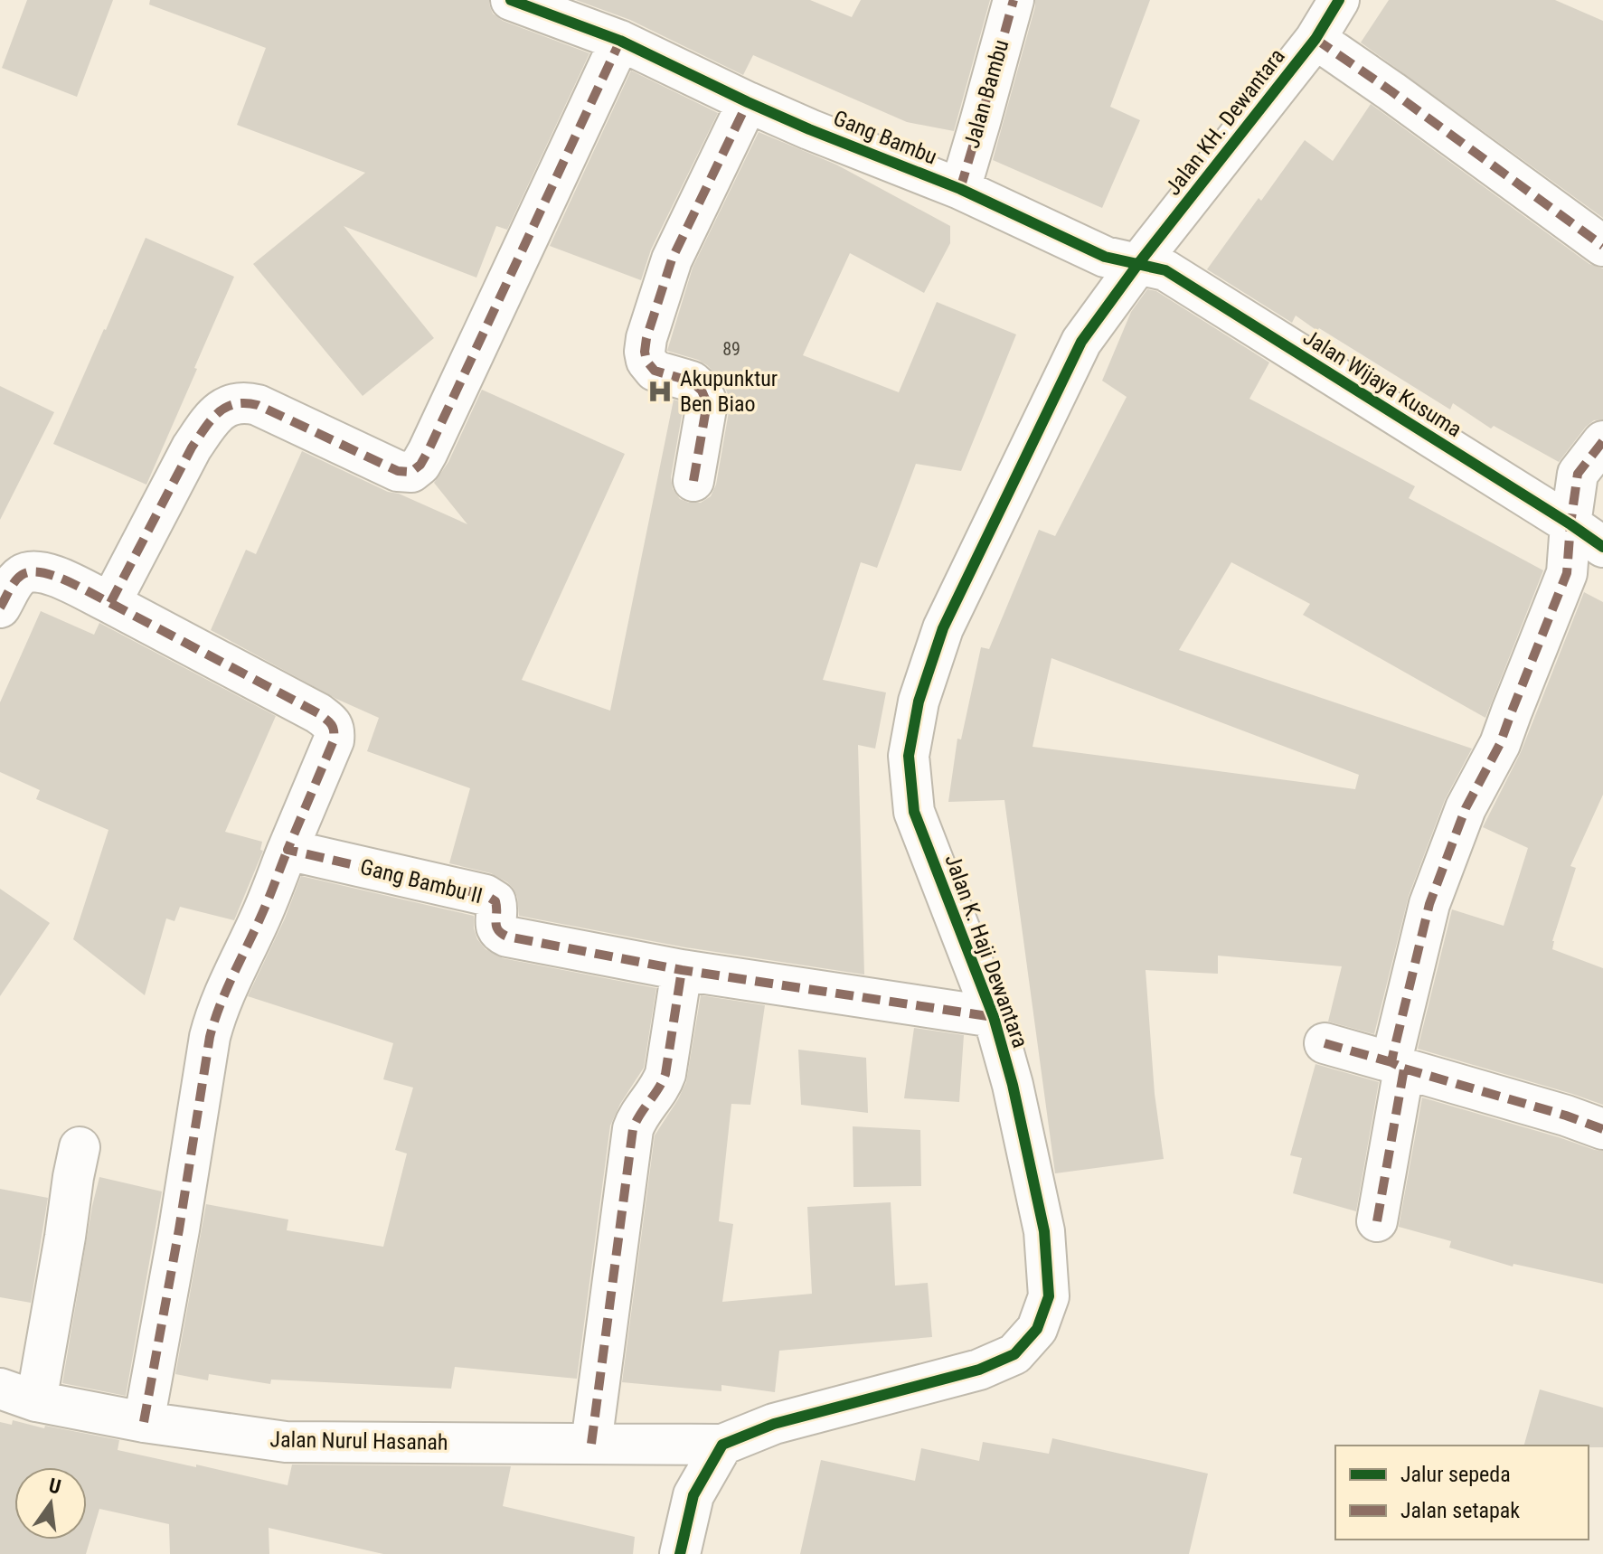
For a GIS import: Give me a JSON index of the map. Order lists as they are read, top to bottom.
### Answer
{
  "streets": {
    "street": [
      "Jalan Bambu",
      "Jalan KH. Dewantara",
      "Gang Bambu",
      "Jalan Wijaya Kusuma",
      "Gang Bambu II",
      "Jalan K. Haji Dewantara",
      "Jalan Nurul Hasanah"
    ]
  },
  "crossings": [
    ["Jalan Bambu", "Gang Bambu"],
    ["Jalan KH. Dewantara", "Gang Bambu"],
    ["Jalan KH. Dewantara", "Jalan Wijaya Kusuma"],
    ["Jalan KH. Dewantara", "Jalan K. Haji Dewantara"],
    ["Gang Bambu", "Jalan Wijaya Kusuma"],
    ["Gang Bambu", "Jalan K. Haji Dewantara"],
    ["Jalan Wijaya Kusuma", "Jalan K. Haji Dewantara"],
    ["Gang Bambu II", "Jalan K. Haji Dewantara"],
    ["Jalan K. Haji Dewantara", "Jalan Nurul Hasanah"]
  ],
  "places": {
    "hospital": ["Akupunktur Ben Biao"]
  },
  "house_numbers": ["89"],
  "legend": ["Jalur sepeda", "Jalan setapak"],
  "north": "top"
}
